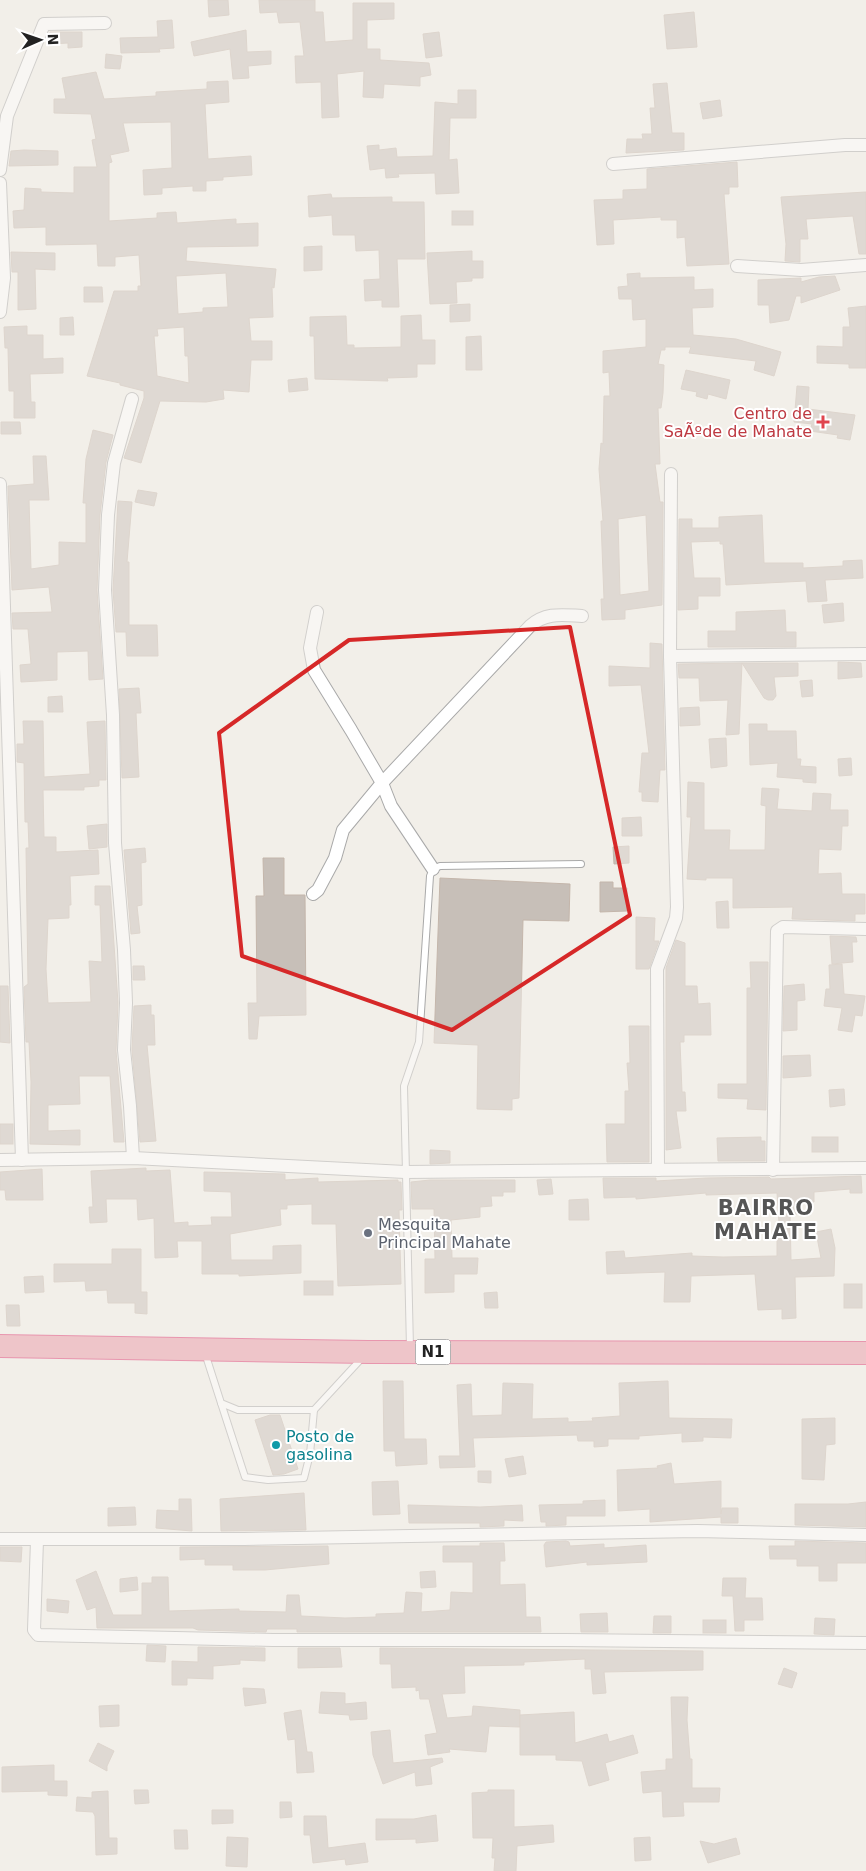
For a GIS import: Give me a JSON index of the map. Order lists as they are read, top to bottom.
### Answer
{
  "streets": {
    "highway": ["N1"]
  },
  "districts": ["BAIRRO MAHATE"],
  "places": {
    "health": ["Centro de SaÃºde de Mahate"],
    "other": ["Mesquita Principal Mahate", "Posto de gasolina"]
  },
  "north": "right"
}
